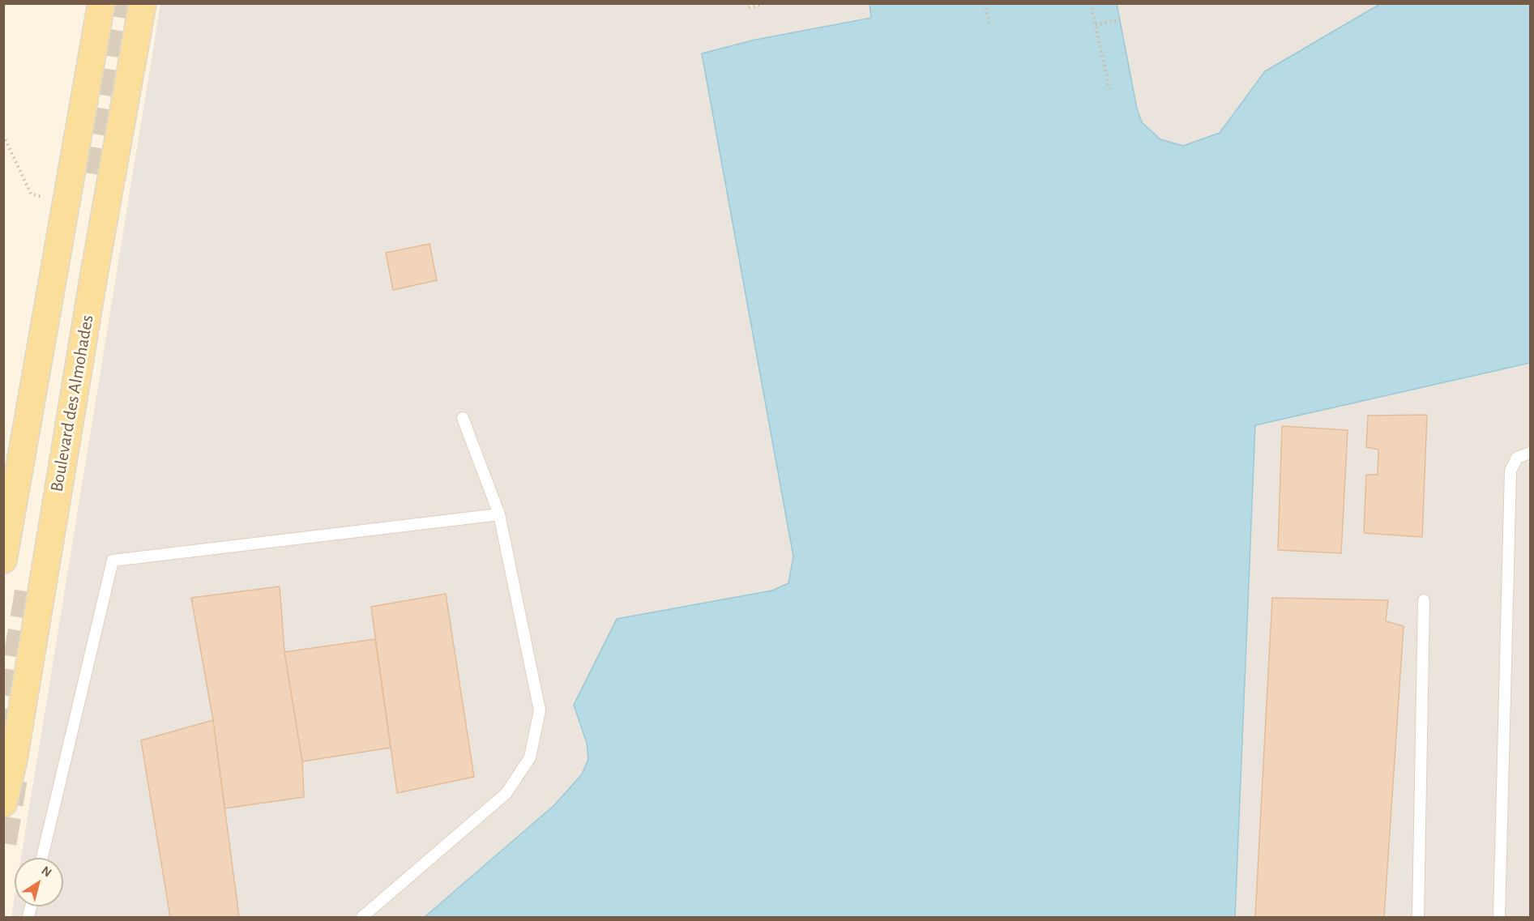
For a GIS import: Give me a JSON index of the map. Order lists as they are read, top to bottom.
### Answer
{
  "streets": {
    "main road": ["Boulevard des Almohades"]
  },
  "north": "top right"
}
